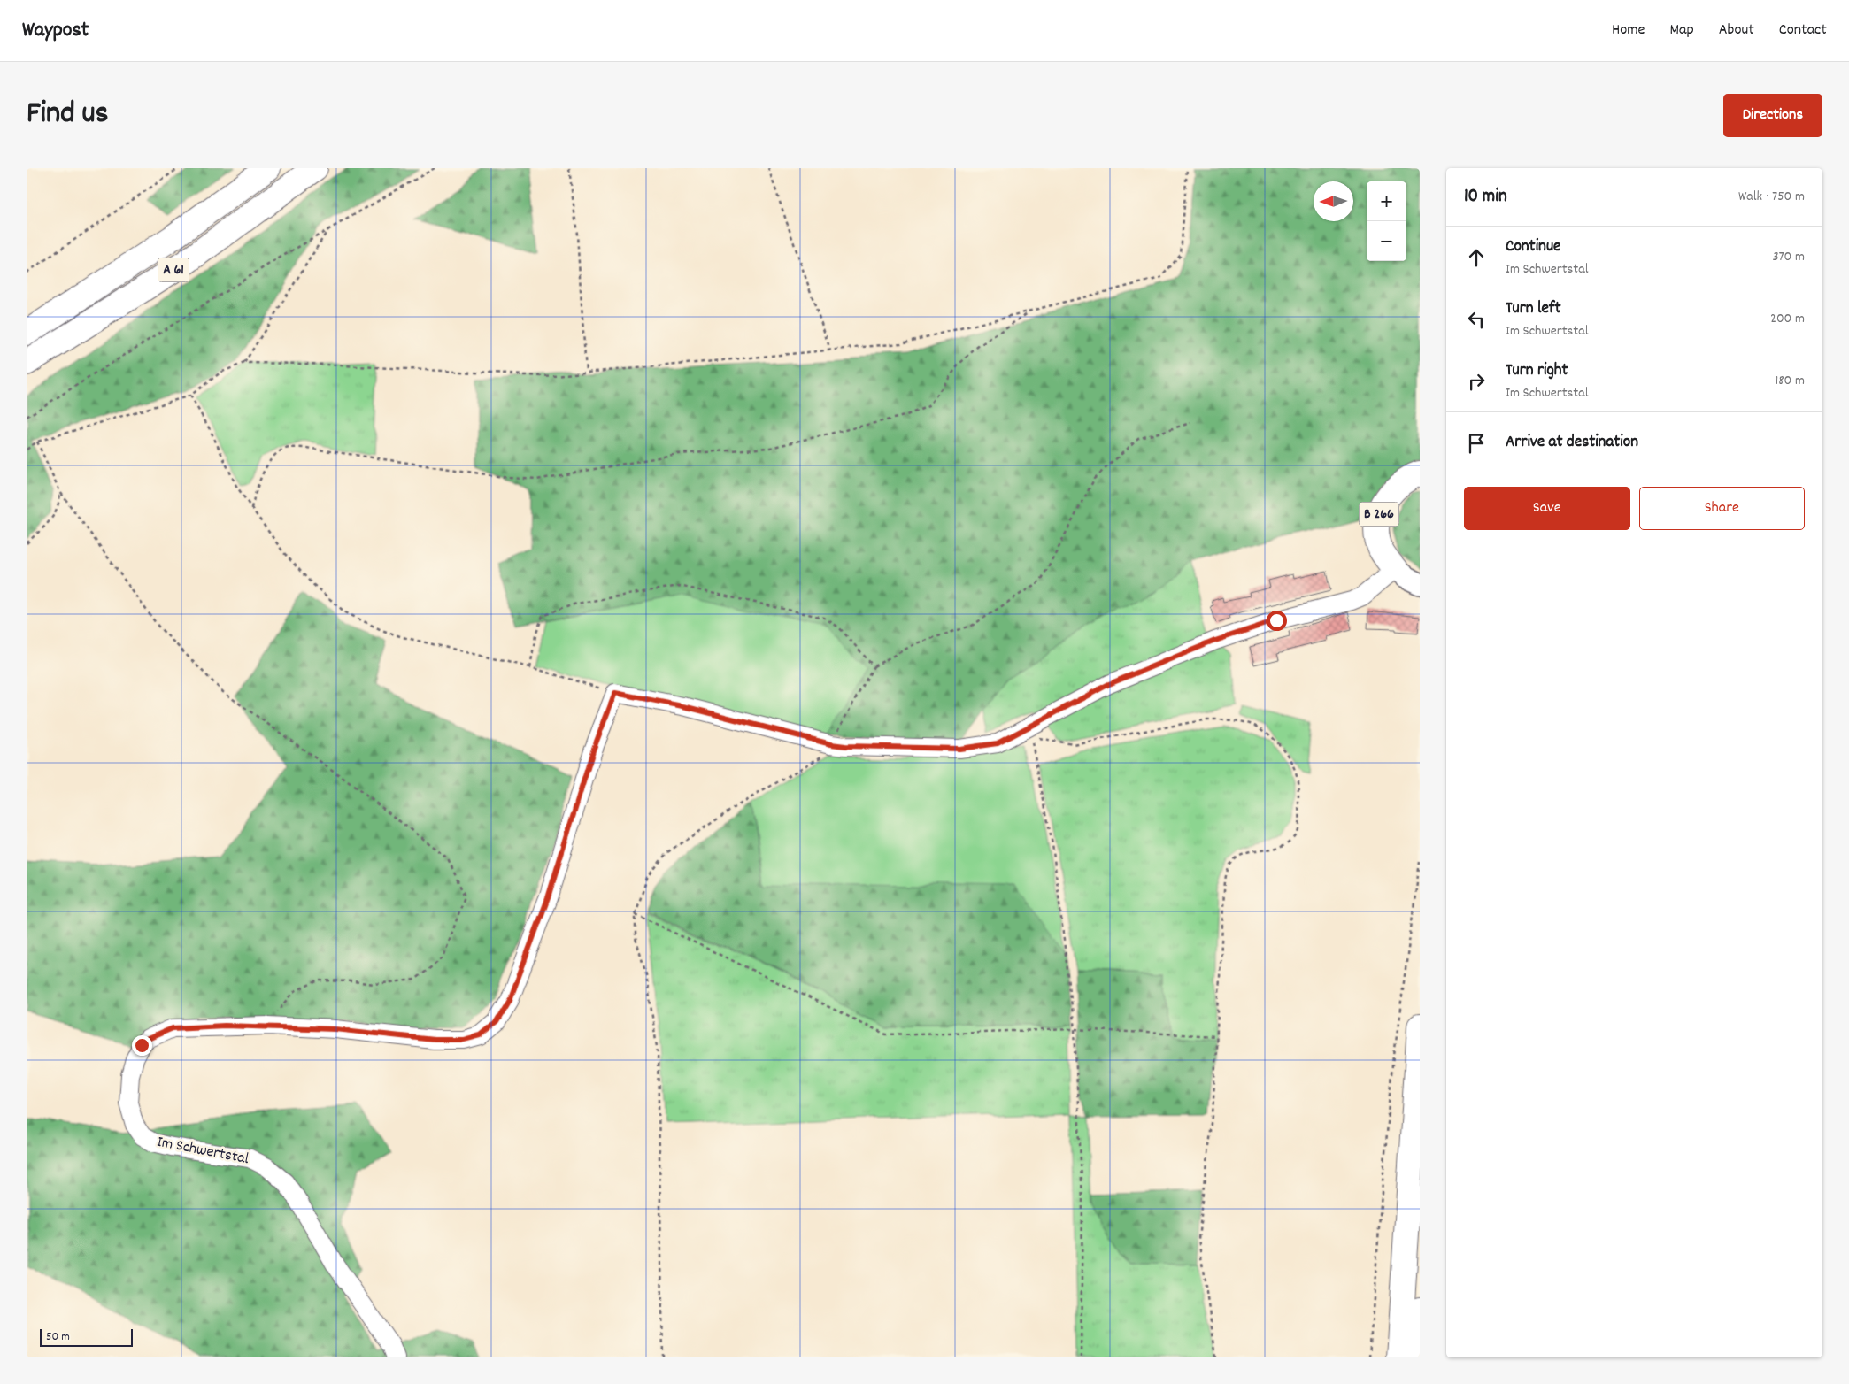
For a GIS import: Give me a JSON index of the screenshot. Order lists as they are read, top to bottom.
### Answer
{
  "streets": {
    "highway": ["A 61", "B 266"],
    "street": ["Im Schwertstal"]
  },
  "scale_bar": "50 m",
  "north": "left",
  "page": {
    "header": "Waypost",
    "nav": [
      "Home",
      "Map",
      "About",
      "Contact"
    ],
    "title": "Find us",
    "buttons": [
      "Directions",
      ["Save", "Share"]
    ],
    "heading": ["10 min", "Walk · 750 m"],
    "map_buttons": ["+", "−"],
    "list": [
      ["Continue", "Im Schwertstal", "370 m"],
      ["Turn left", "Im Schwertstal", "200 m"],
      ["Turn right", "Im Schwertstal", "180 m"],
      "Arrive at destination"
    ],
    "scale": "50 m"
  }
}
